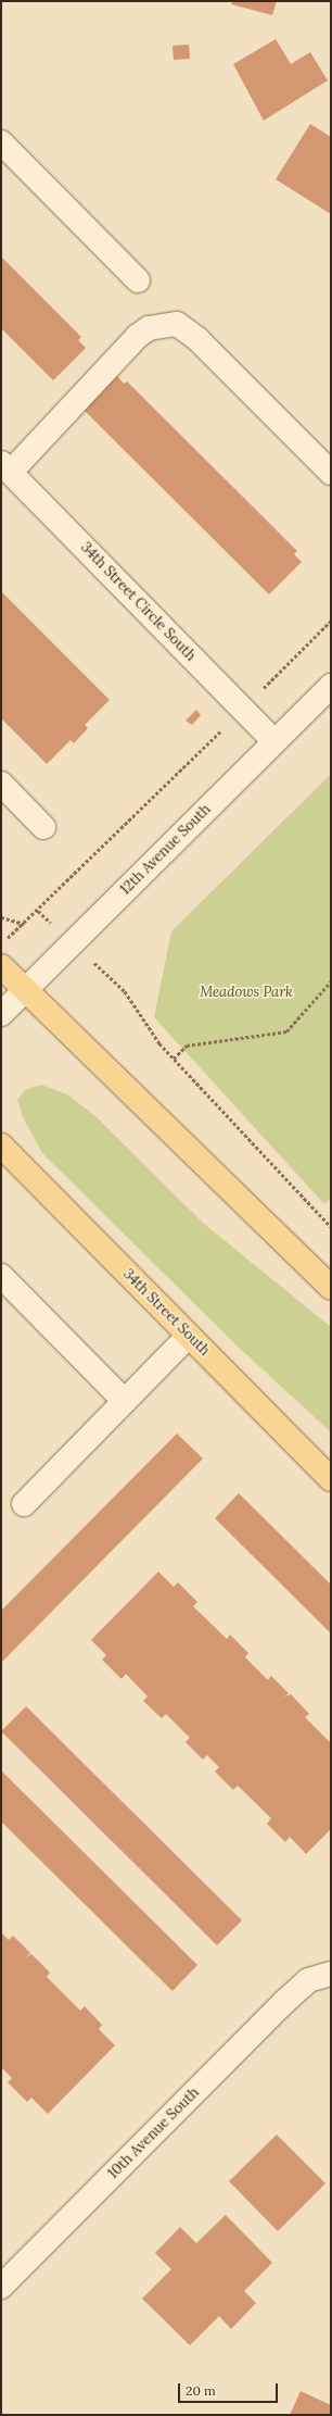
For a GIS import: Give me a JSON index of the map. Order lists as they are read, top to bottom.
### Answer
{
  "streets": {
    "main road": ["34th Street South"],
    "street": ["34th Street Circle South", "12th Avenue South", "10th Avenue South"]
  },
  "crossings": [
    ["34th Street Circle South", "12th Avenue South"]
  ],
  "parks": ["Meadows Park"],
  "scale_bar": "20 m"
}
